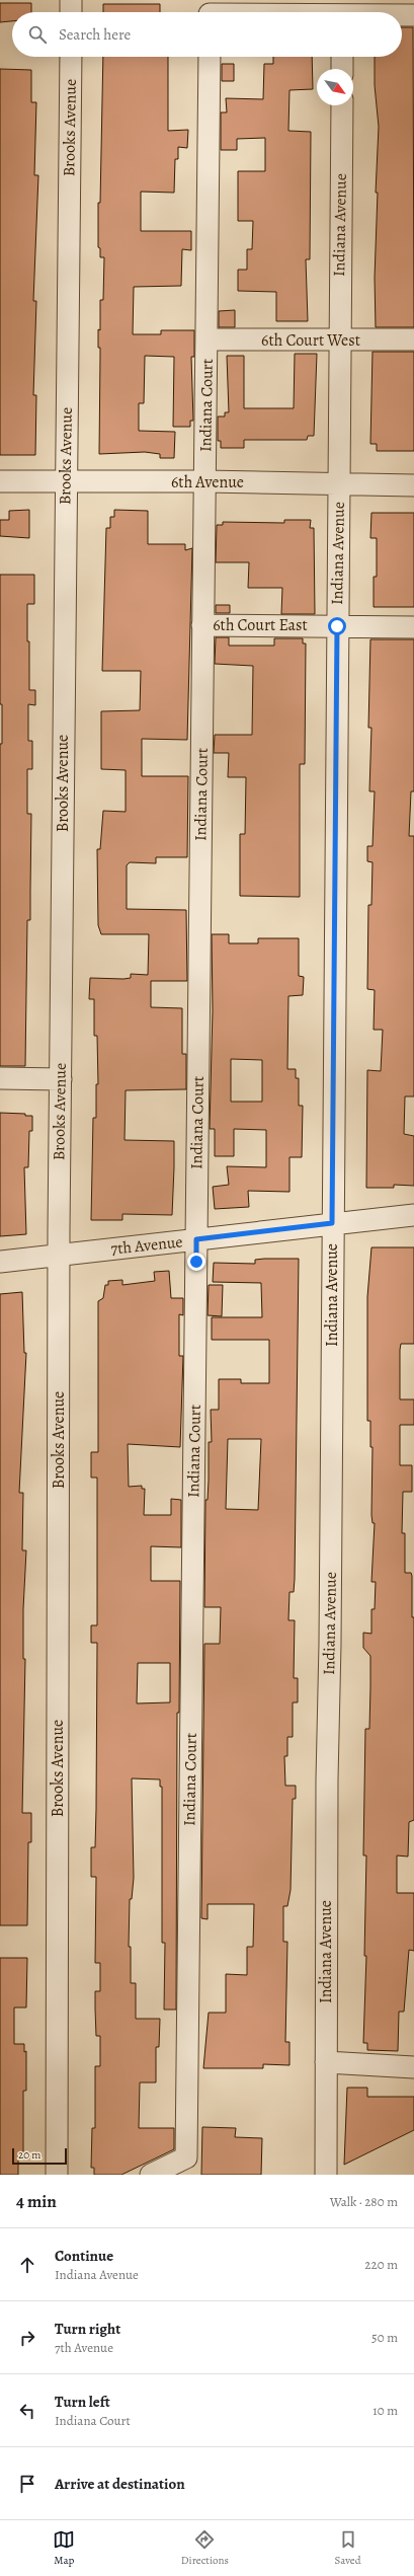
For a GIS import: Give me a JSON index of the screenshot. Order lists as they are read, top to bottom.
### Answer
{
  "streets": {
    "street": [
      "Brooks Avenue",
      "Indiana Avenue",
      "6th Court West",
      "Indiana Court",
      "6th Avenue",
      "6th Court East",
      "7th Avenue"
    ]
  },
  "crossings": [
    ["Brooks Avenue", "6th Avenue"],
    ["Brooks Avenue", "7th Avenue"],
    ["Indiana Avenue", "6th Court West"],
    ["Indiana Avenue", "6th Avenue"],
    ["Indiana Avenue", "6th Court East"],
    ["Indiana Avenue", "7th Avenue"],
    ["6th Court West", "Indiana Court"],
    ["Indiana Court", "6th Avenue"],
    ["Indiana Court", "6th Court East"],
    ["Indiana Court", "7th Avenue"]
  ],
  "scale_bar": "20 m",
  "north": "bottom right",
  "page": {
    "search": "Search here",
    "scale": "20 m",
    "heading": ["4 min", "Walk · 280 m"],
    "list": [
      ["Continue", "Indiana Avenue", "220 m"],
      ["Turn right", "7th Avenue", "50 m"],
      ["Turn left", "Indiana Court", "10 m"],
      "Arrive at destination"
    ],
    "nav": ["Map", "Directions", "Saved"]
  }
}
